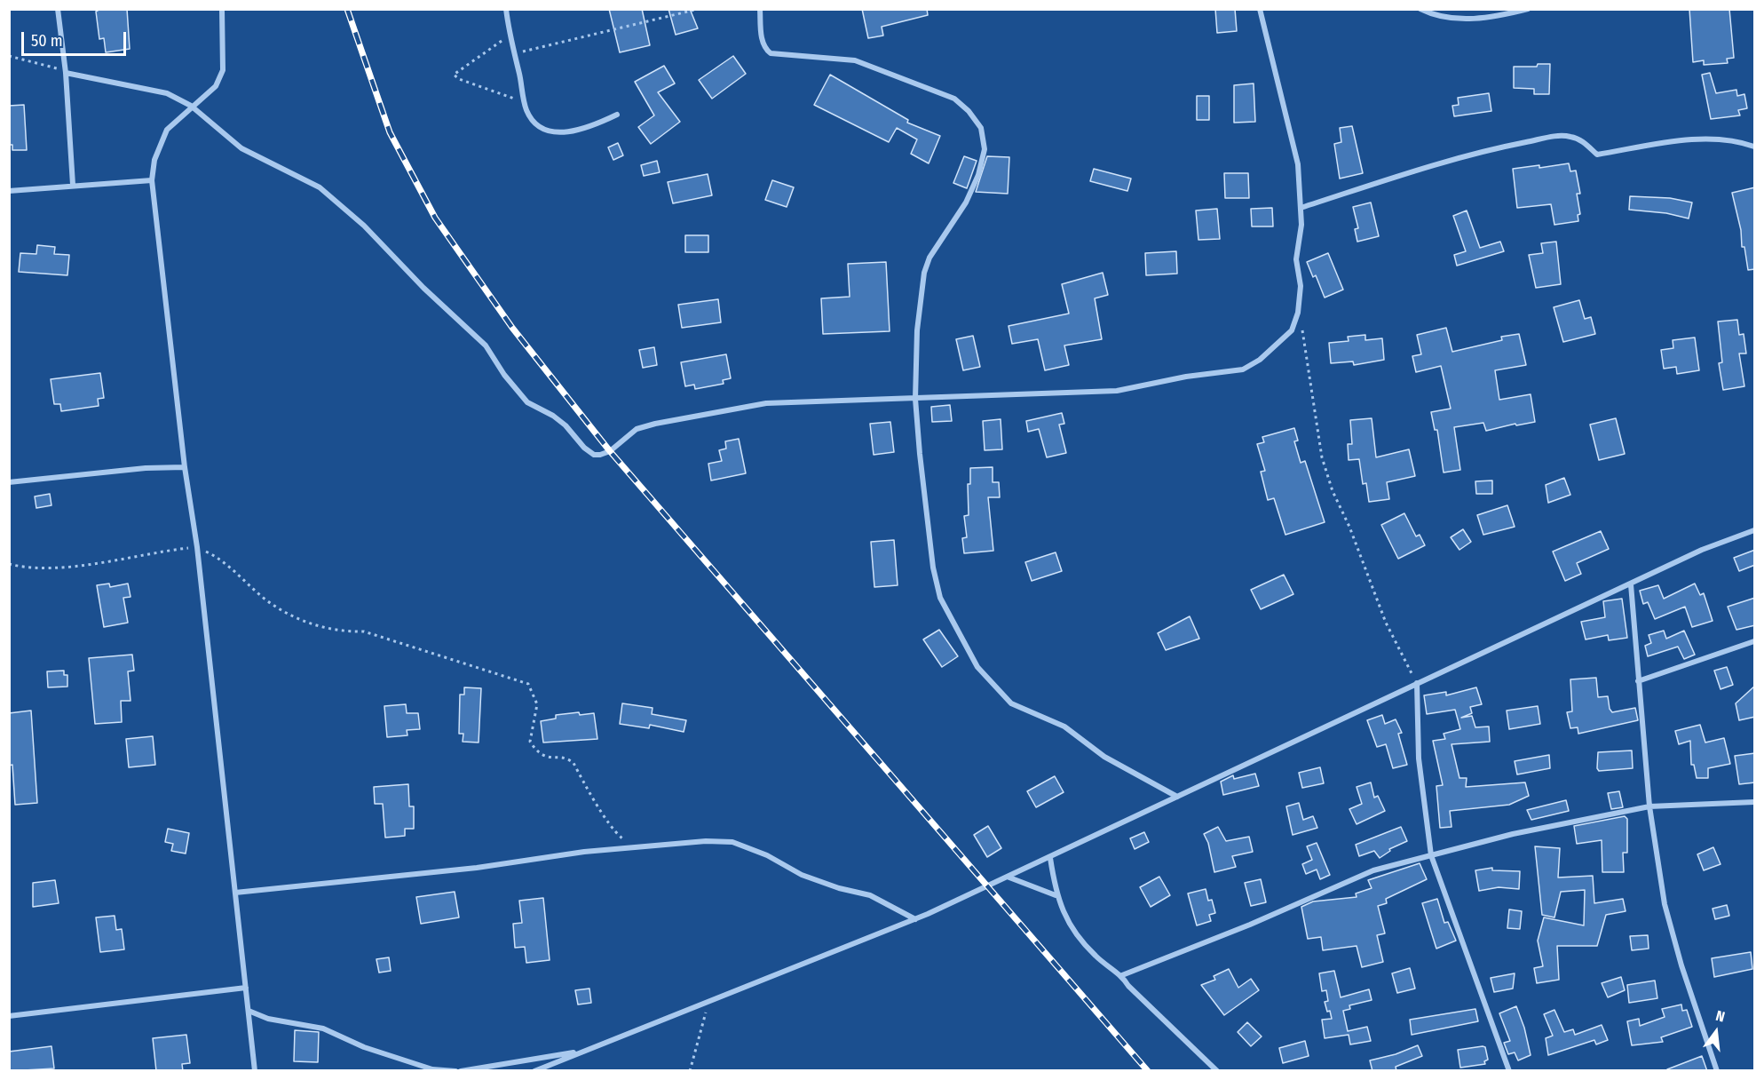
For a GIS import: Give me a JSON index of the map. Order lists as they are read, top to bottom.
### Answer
{
  "scale_bar": "50 m",
  "north": "top"
}
